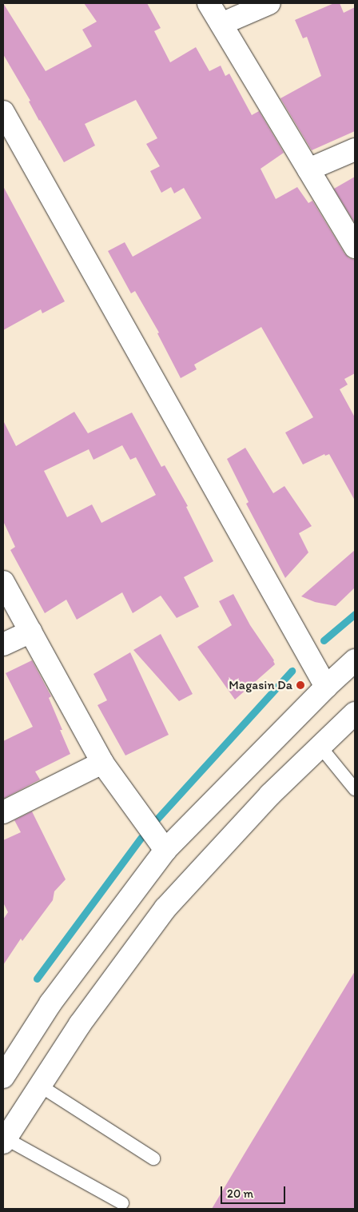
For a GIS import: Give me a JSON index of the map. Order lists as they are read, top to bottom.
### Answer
{
  "places": ["Magasin Da"],
  "scale_bar": "20 m"
}
